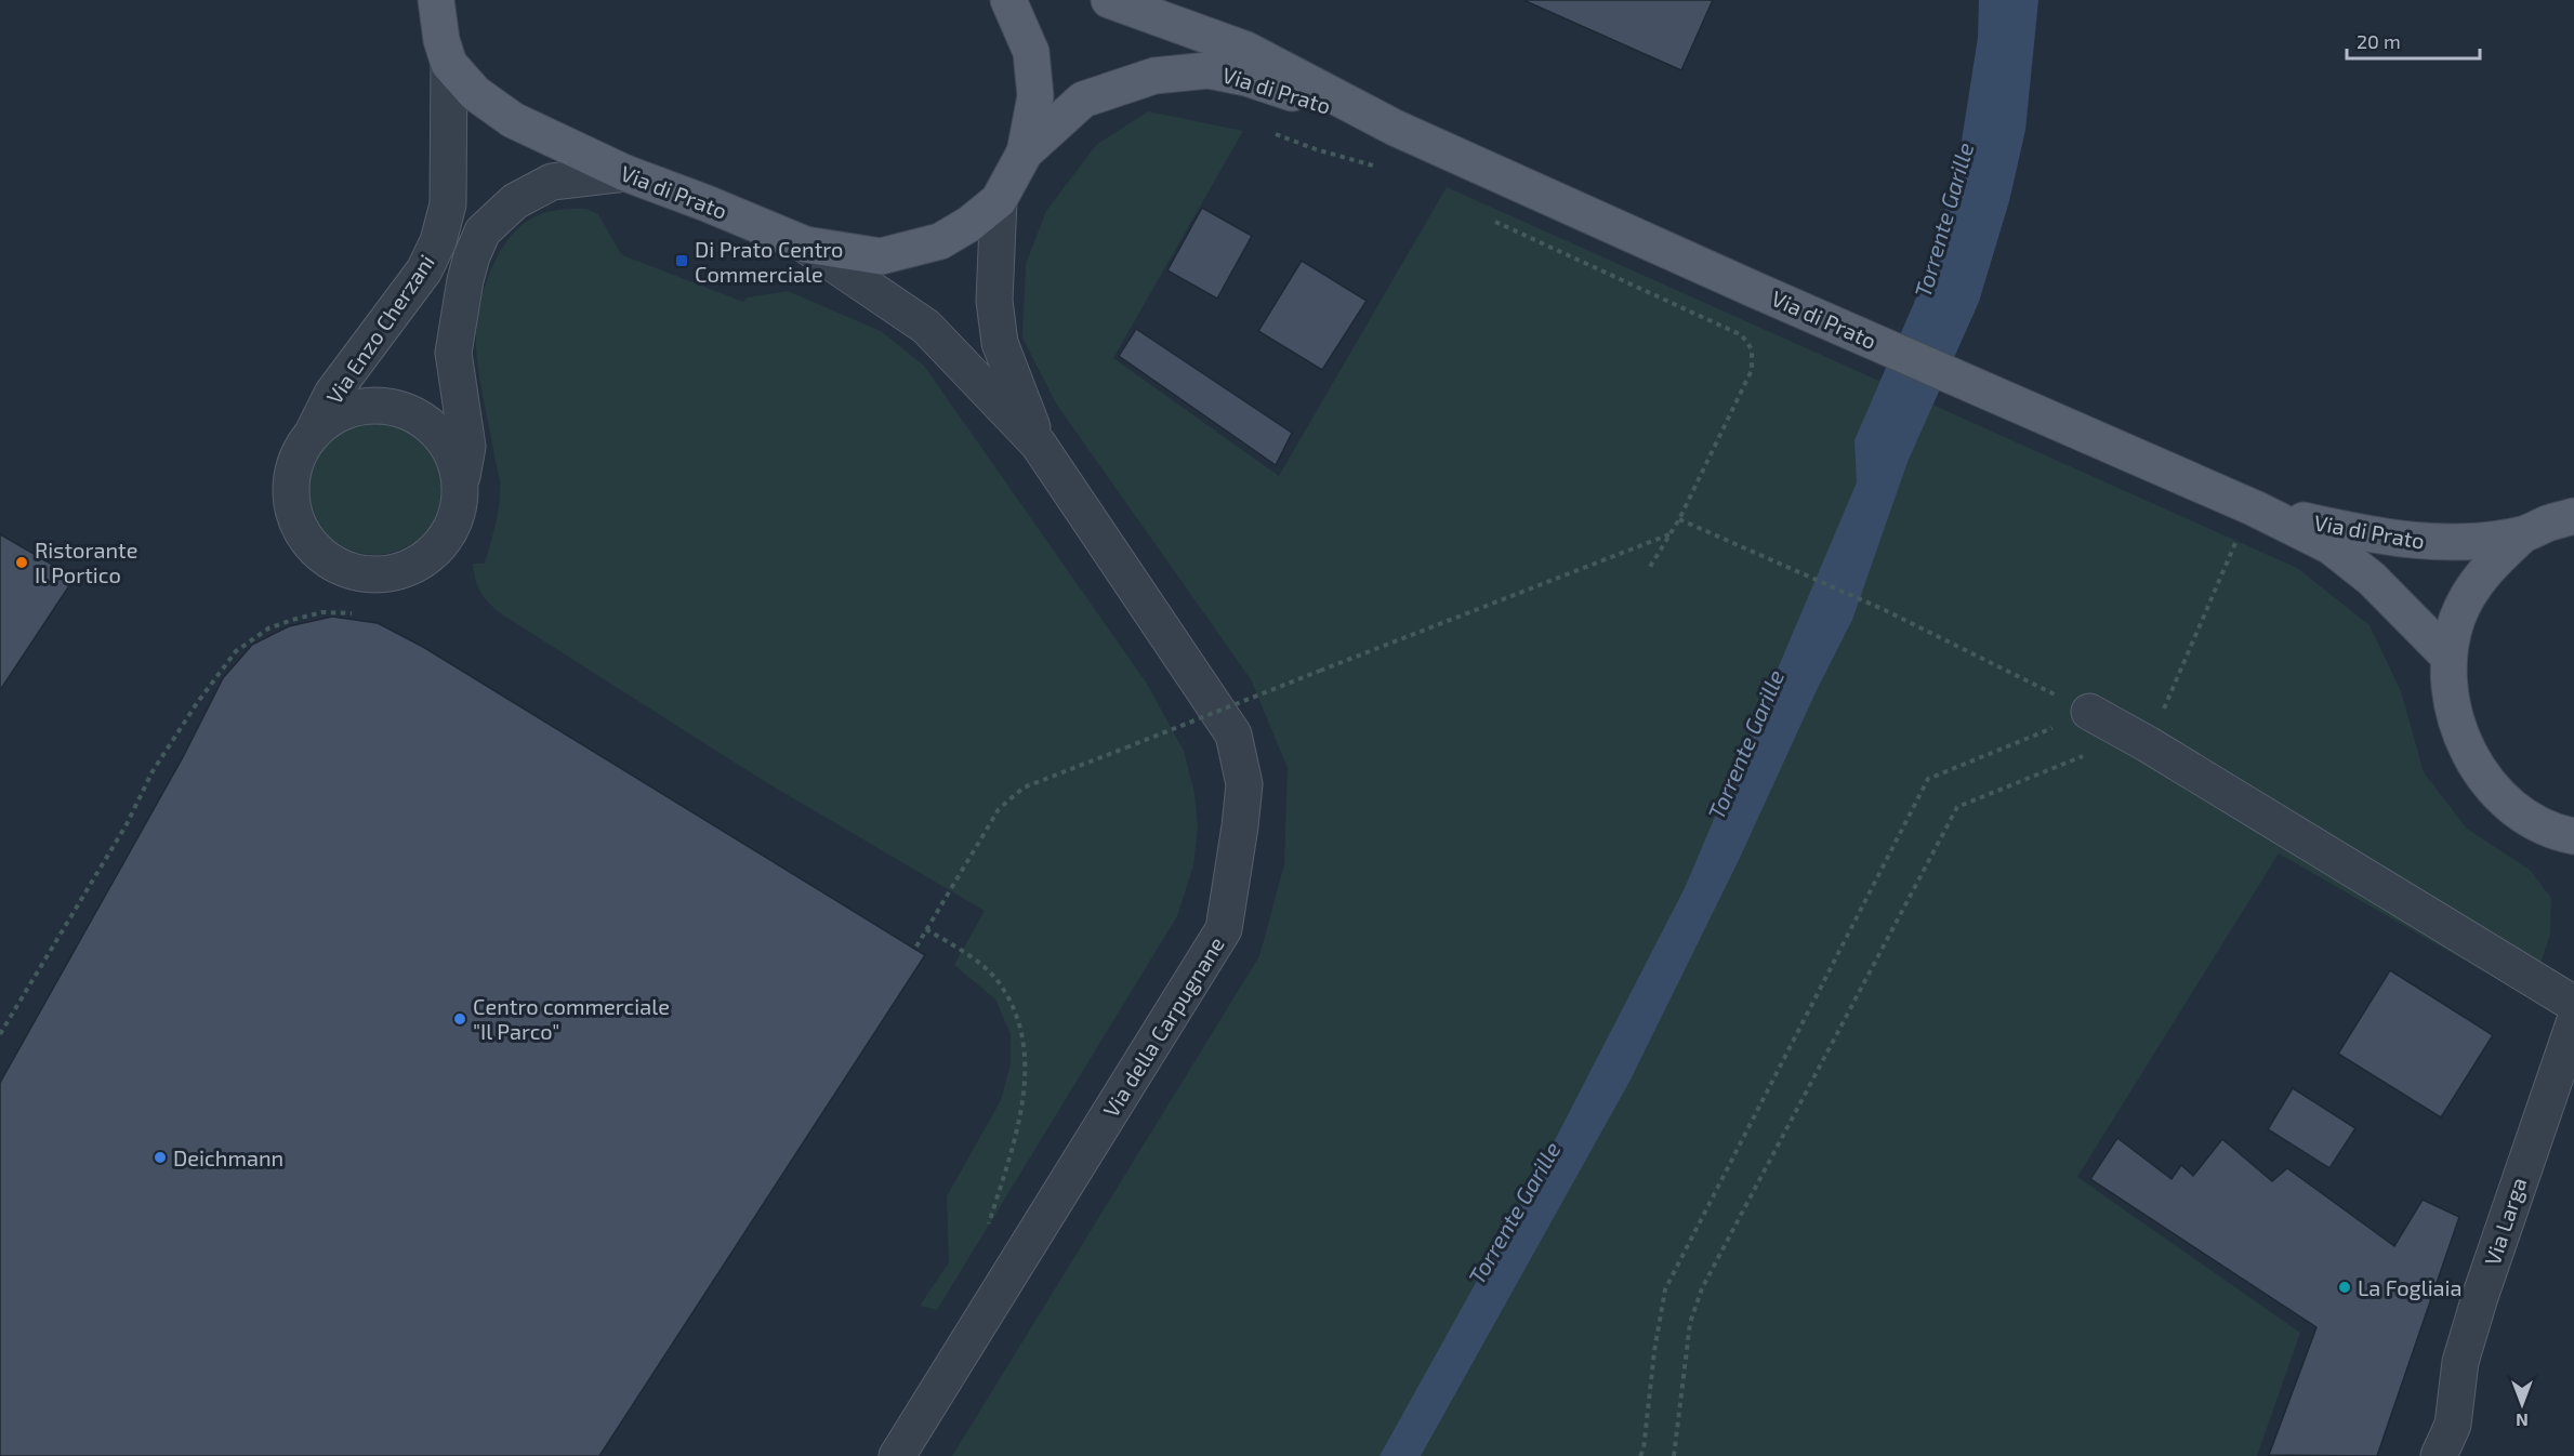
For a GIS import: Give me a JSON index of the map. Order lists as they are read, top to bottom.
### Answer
{
  "streets": {
    "main road": ["Via di Prato"],
    "street": ["Via Enzo Cherzani", "Via della Carpugnane", "Via Larga"]
  },
  "crossings": [
    ["Via di Prato", "Via Enzo Cherzani"],
    ["Via di Prato", "Via della Carpugnane"]
  ],
  "water": ["Torrente Garille"],
  "places": {
    "transit": ["Di Prato Centro Commerciale"],
    "other": [
      "Ristorante Il Portico",
      "Centro commerciale \"Il Parco\"",
      "Deichmann",
      "La Fogliaia"
    ]
  },
  "scale_bar": "20 m",
  "north": "bottom"
}
